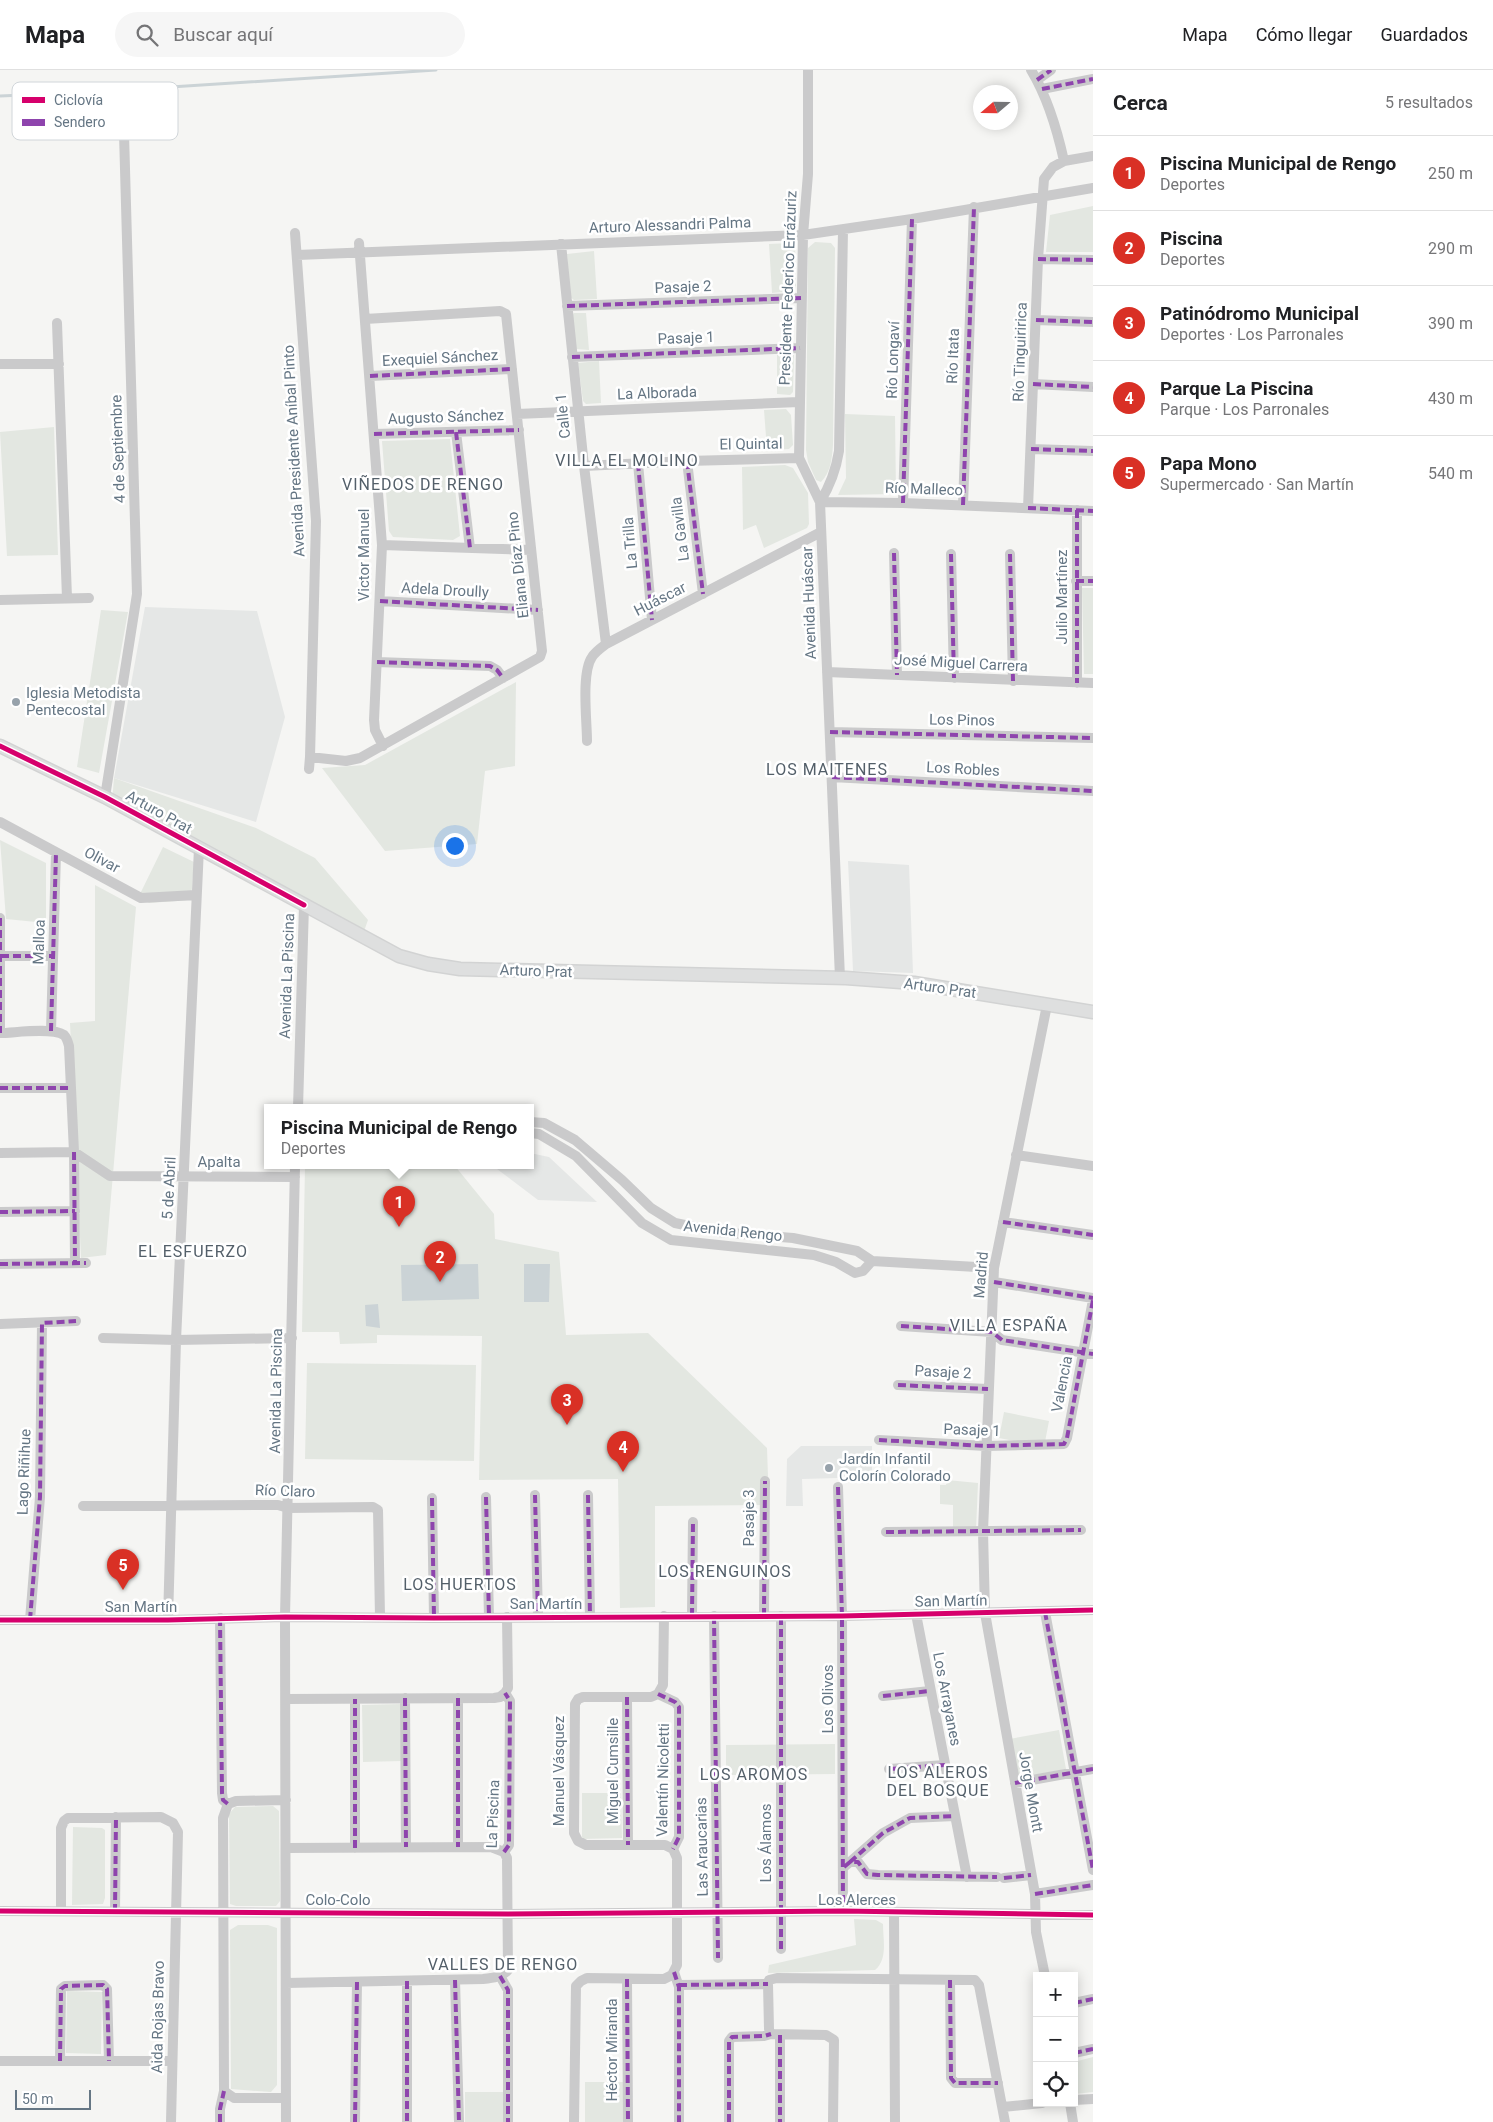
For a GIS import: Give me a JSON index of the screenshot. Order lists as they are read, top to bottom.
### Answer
{
  "streets": {
    "main road": ["Arturo Prat"],
    "street": [
      "Arturo Alessandri Palma",
      "Pasaje 2",
      "Presidente Federico Errázuriz",
      "Pasaje 1",
      "Río Tinguiririca",
      "Río Itata",
      "Exequiel Sánchez",
      "Río Longaví",
      "La Alborada",
      "Calle 1",
      "Augusto Sánchez",
      "El Quintal",
      "4 de Septiembre",
      "Avenida Presidente Aníbal Pinto",
      "Río Malleco",
      "La Gavilla",
      "La Trilla",
      "Victor Manuel",
      "Eliana Díaz Pino",
      "Adela Droully",
      "Julio Martínez",
      "Huáscar",
      "Avenida Huáscar",
      "José Miguel Carrera",
      "Los Pinos",
      "Los Robles",
      "Olivar",
      "Malloa",
      "Avenida La Piscina",
      "Apalta",
      "5 de Abril",
      "Avenida Rengo",
      "Madrid",
      "Valencia",
      "Lago Riñihue",
      "Río Claro",
      "Pasaje 3",
      "San Martín",
      "Los Olivos",
      "Los Arrayanes",
      "Manuel Vásquez",
      "Miguel Cumsille",
      "Valentín Nicoletti",
      "Jorge Montt",
      "La Piscina",
      "Los Álamos",
      "Las Araucarias",
      "Colo-Colo",
      "Los Alerces",
      "Aida Rojas Bravo",
      "Héctor Miranda"
    ]
  },
  "crossings": [
    ["Arturo Alessandri Palma", "Presidente Federico Errázuriz"],
    ["Arturo Alessandri Palma", "Río Tinguiririca"],
    ["Arturo Alessandri Palma", "Río Itata"],
    ["Arturo Alessandri Palma", "Río Longaví"],
    ["Arturo Alessandri Palma", "Calle 1"],
    ["Arturo Alessandri Palma", "Avenida Presidente Aníbal Pinto"],
    ["Arturo Alessandri Palma", "Victor Manuel"],
    ["Pasaje 2", "Presidente Federico Errázuriz"],
    ["Pasaje 2", "Calle 1"],
    ["Pasaje 2", "Madrid"],
    ["Presidente Federico Errázuriz", "Pasaje 1"],
    ["Presidente Federico Errázuriz", "La Alborada"],
    ["Presidente Federico Errázuriz", "El Quintal"],
    ["Presidente Federico Errázuriz", "Río Malleco"],
    ["Presidente Federico Errázuriz", "Avenida Huáscar"],
    ["Pasaje 1", "Calle 1"],
    ["Pasaje 1", "Madrid"],
    ["Pasaje 1", "Valencia"],
    ["Río Tinguiririca", "Río Malleco"],
    ["Río Itata", "Río Malleco"],
    ["Exequiel Sánchez", "Victor Manuel"],
    ["Exequiel Sánchez", "Eliana Díaz Pino"],
    ["Río Longaví", "Río Malleco"],
    ["La Alborada", "Calle 1"],
    ["La Alborada", "Eliana Díaz Pino"],
    ["Calle 1", "El Quintal"],
    ["Calle 1", "Huáscar"],
    ["Augusto Sánchez", "Victor Manuel"],
    ["Augusto Sánchez", "Eliana Díaz Pino"],
    ["El Quintal", "La Gavilla"],
    ["El Quintal", "La Trilla"],
    ["4 de Septiembre", "Arturo Prat"],
    ["Avenida Presidente Aníbal Pinto", "Eliana Díaz Pino"],
    ["Río Malleco", "Julio Martínez"],
    ["Río Malleco", "Avenida Huáscar"],
    ["La Gavilla", "Huáscar"],
    ["La Trilla", "Huáscar"],
    ["Victor Manuel", "Eliana Díaz Pino"],
    ["Victor Manuel", "Adela Droully"],
    ["Eliana Díaz Pino", "Adela Droully"],
    ["Julio Martínez", "José Miguel Carrera"],
    ["Huáscar", "Avenida Huáscar"],
    ["Avenida Huáscar", "José Miguel Carrera"],
    ["Avenida Huáscar", "Los Pinos"],
    ["Avenida Huáscar", "Los Robles"],
    ["Avenida Huáscar", "Arturo Prat"],
    ["Arturo Prat", "Avenida La Piscina"],
    ["Arturo Prat", "5 de Abril"],
    ["Arturo Prat", "Madrid"],
    ["Olivar", "Malloa"],
    ["Olivar", "5 de Abril"],
    ["Avenida La Piscina", "Apalta"],
    ["Avenida La Piscina", "Río Claro"],
    ["Avenida La Piscina", "San Martín"],
    ["Apalta", "5 de Abril"],
    ["5 de Abril", "Río Claro"],
    ["5 de Abril", "San Martín"],
    ["Avenida Rengo", "Madrid"],
    ["Madrid", "San Martín"],
    ["Madrid", "Jorge Montt"],
    ["Lago Riñihue", "San Martín"],
    ["Río Claro", "San Martín"],
    ["Pasaje 3", "San Martín"],
    ["San Martín", "Los Olivos"],
    ["San Martín", "Los Arrayanes"],
    ["San Martín", "Jorge Montt"],
    ["San Martín", "La Piscina"],
    ["San Martín", "Los Álamos"],
    ["San Martín", "Las Araucarias"],
    ["Los Olivos", "Los Alerces"],
    ["Los Arrayanes", "Los Alerces"],
    ["Manuel Vásquez", "Miguel Cumsille"],
    ["Manuel Vásquez", "Valentín Nicoletti"],
    ["Jorge Montt", "Los Alerces"],
    ["La Piscina", "Colo-Colo"],
    ["Los Álamos", "Los Alerces"],
    ["Las Araucarias", "Los Alerces"],
    ["Colo-Colo", "Los Alerces"],
    ["Colo-Colo", "Aida Rojas Bravo"]
  ],
  "districts": [
    "VILLA EL MOLINO",
    "VIÑEDOS DE RENGO",
    "LOS MAITENES",
    "EL ESFUERZO",
    "VILLA ESPAÑA",
    "LOS RENGUINOS",
    "LOS HUERTOS",
    "LOS ALEROS DEL BOSQUE",
    "LOS AROMOS",
    "VALLES DE RENGO"
  ],
  "places": ["Iglesia Metodista Pentecostal", "Jardín Infantil Colorín Colorado"],
  "legend": ["Ciclovía", "Sendero"],
  "scale_bar": "50 m",
  "north": "left",
  "page": {
    "header": "Mapa",
    "search": "Buscar aquí",
    "nav": ["Mapa", "Cómo llegar", "Guardados"],
    "heading": ["Cerca", "5 resultados"],
    "list": [
      {
        "mark": "1",
        "name": "Piscina Municipal de Rengo",
        "note": "Deportes",
        "value": "250 m"
      },
      {
        "mark": "2",
        "name": "Piscina",
        "note": "Deportes",
        "value": "290 m"
      },
      {
        "mark": "3",
        "name": "Patinódromo Municipal",
        "note": "Deportes · Los Parronales",
        "value": "390 m"
      },
      {
        "mark": "4",
        "name": "Parque La Piscina",
        "note": "Parque · Los Parronales",
        "value": "430 m"
      },
      {
        "mark": "5",
        "name": "Papa Mono",
        "note": "Supermercado · San Martín",
        "value": "540 m"
      }
    ],
    "popup": ["Piscina Municipal de Rengo", "Deportes"],
    "pins": [
      "1",
      "2",
      "3",
      "4",
      "5"
    ],
    "map_buttons": ["+", "−"],
    "scale": "50 m"
  }
}
